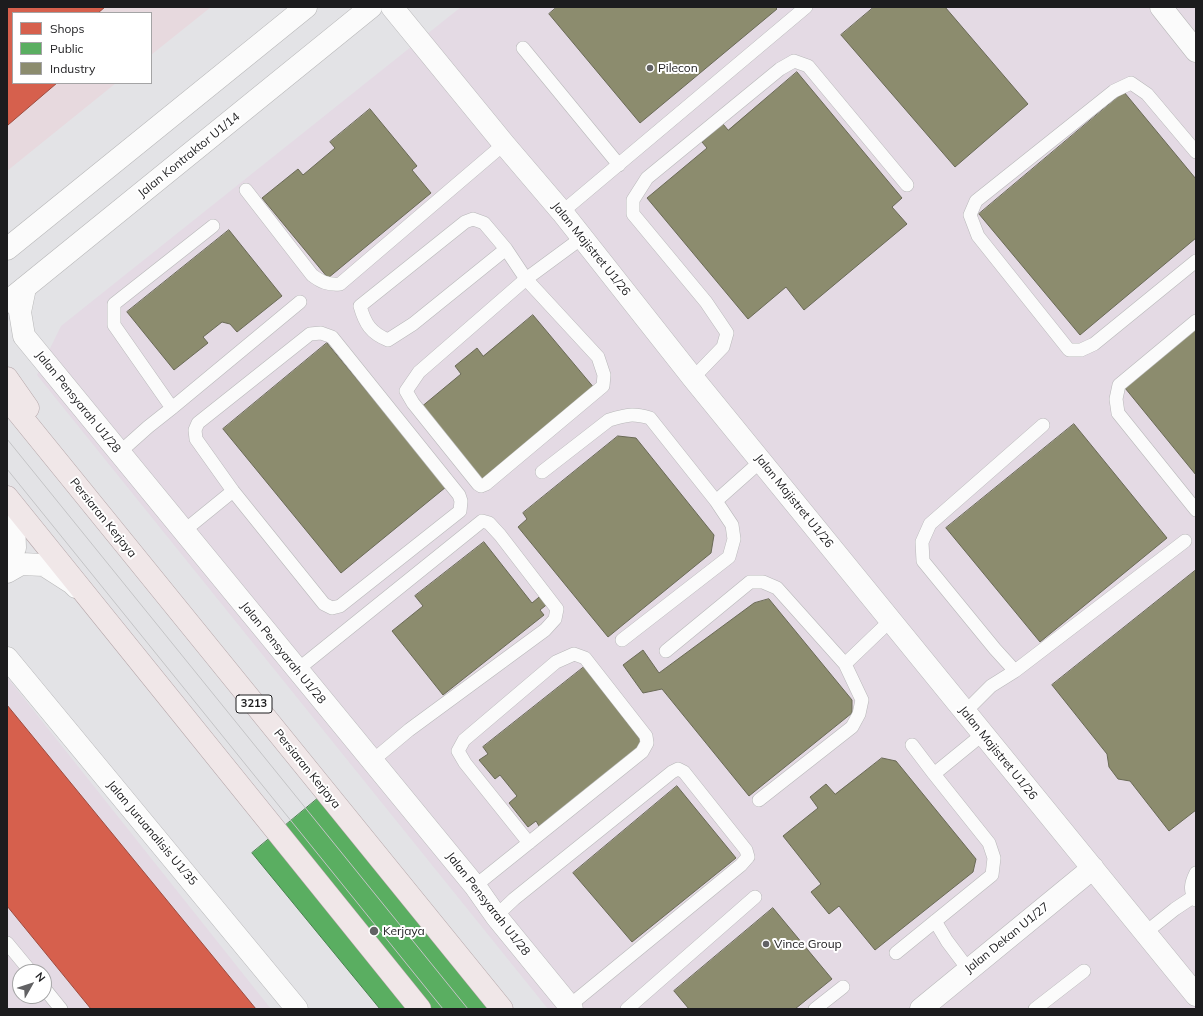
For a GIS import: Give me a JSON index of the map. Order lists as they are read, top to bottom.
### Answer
{
  "streets": {
    "main road": ["Persiaran Kerjaya", "3213"],
    "street": [
      "Jalan Kontraktor U1/14",
      "Jalan Majistret U1/26",
      "Jalan Pensyarah U1/28",
      "Jalan Juruanalisis U1/35",
      "Jalan Dekan U1/27"
    ]
  },
  "crossings": [
    ["Jalan Kontraktor U1/14", "Jalan Pensyarah U1/28"],
    ["Jalan Majistret U1/26", "Jalan Dekan U1/27"]
  ],
  "places": ["Pilecon", "Kerjaya", "Vince Group"],
  "legend": ["Shops", "Public", "Industry"],
  "north": "top right"
}
